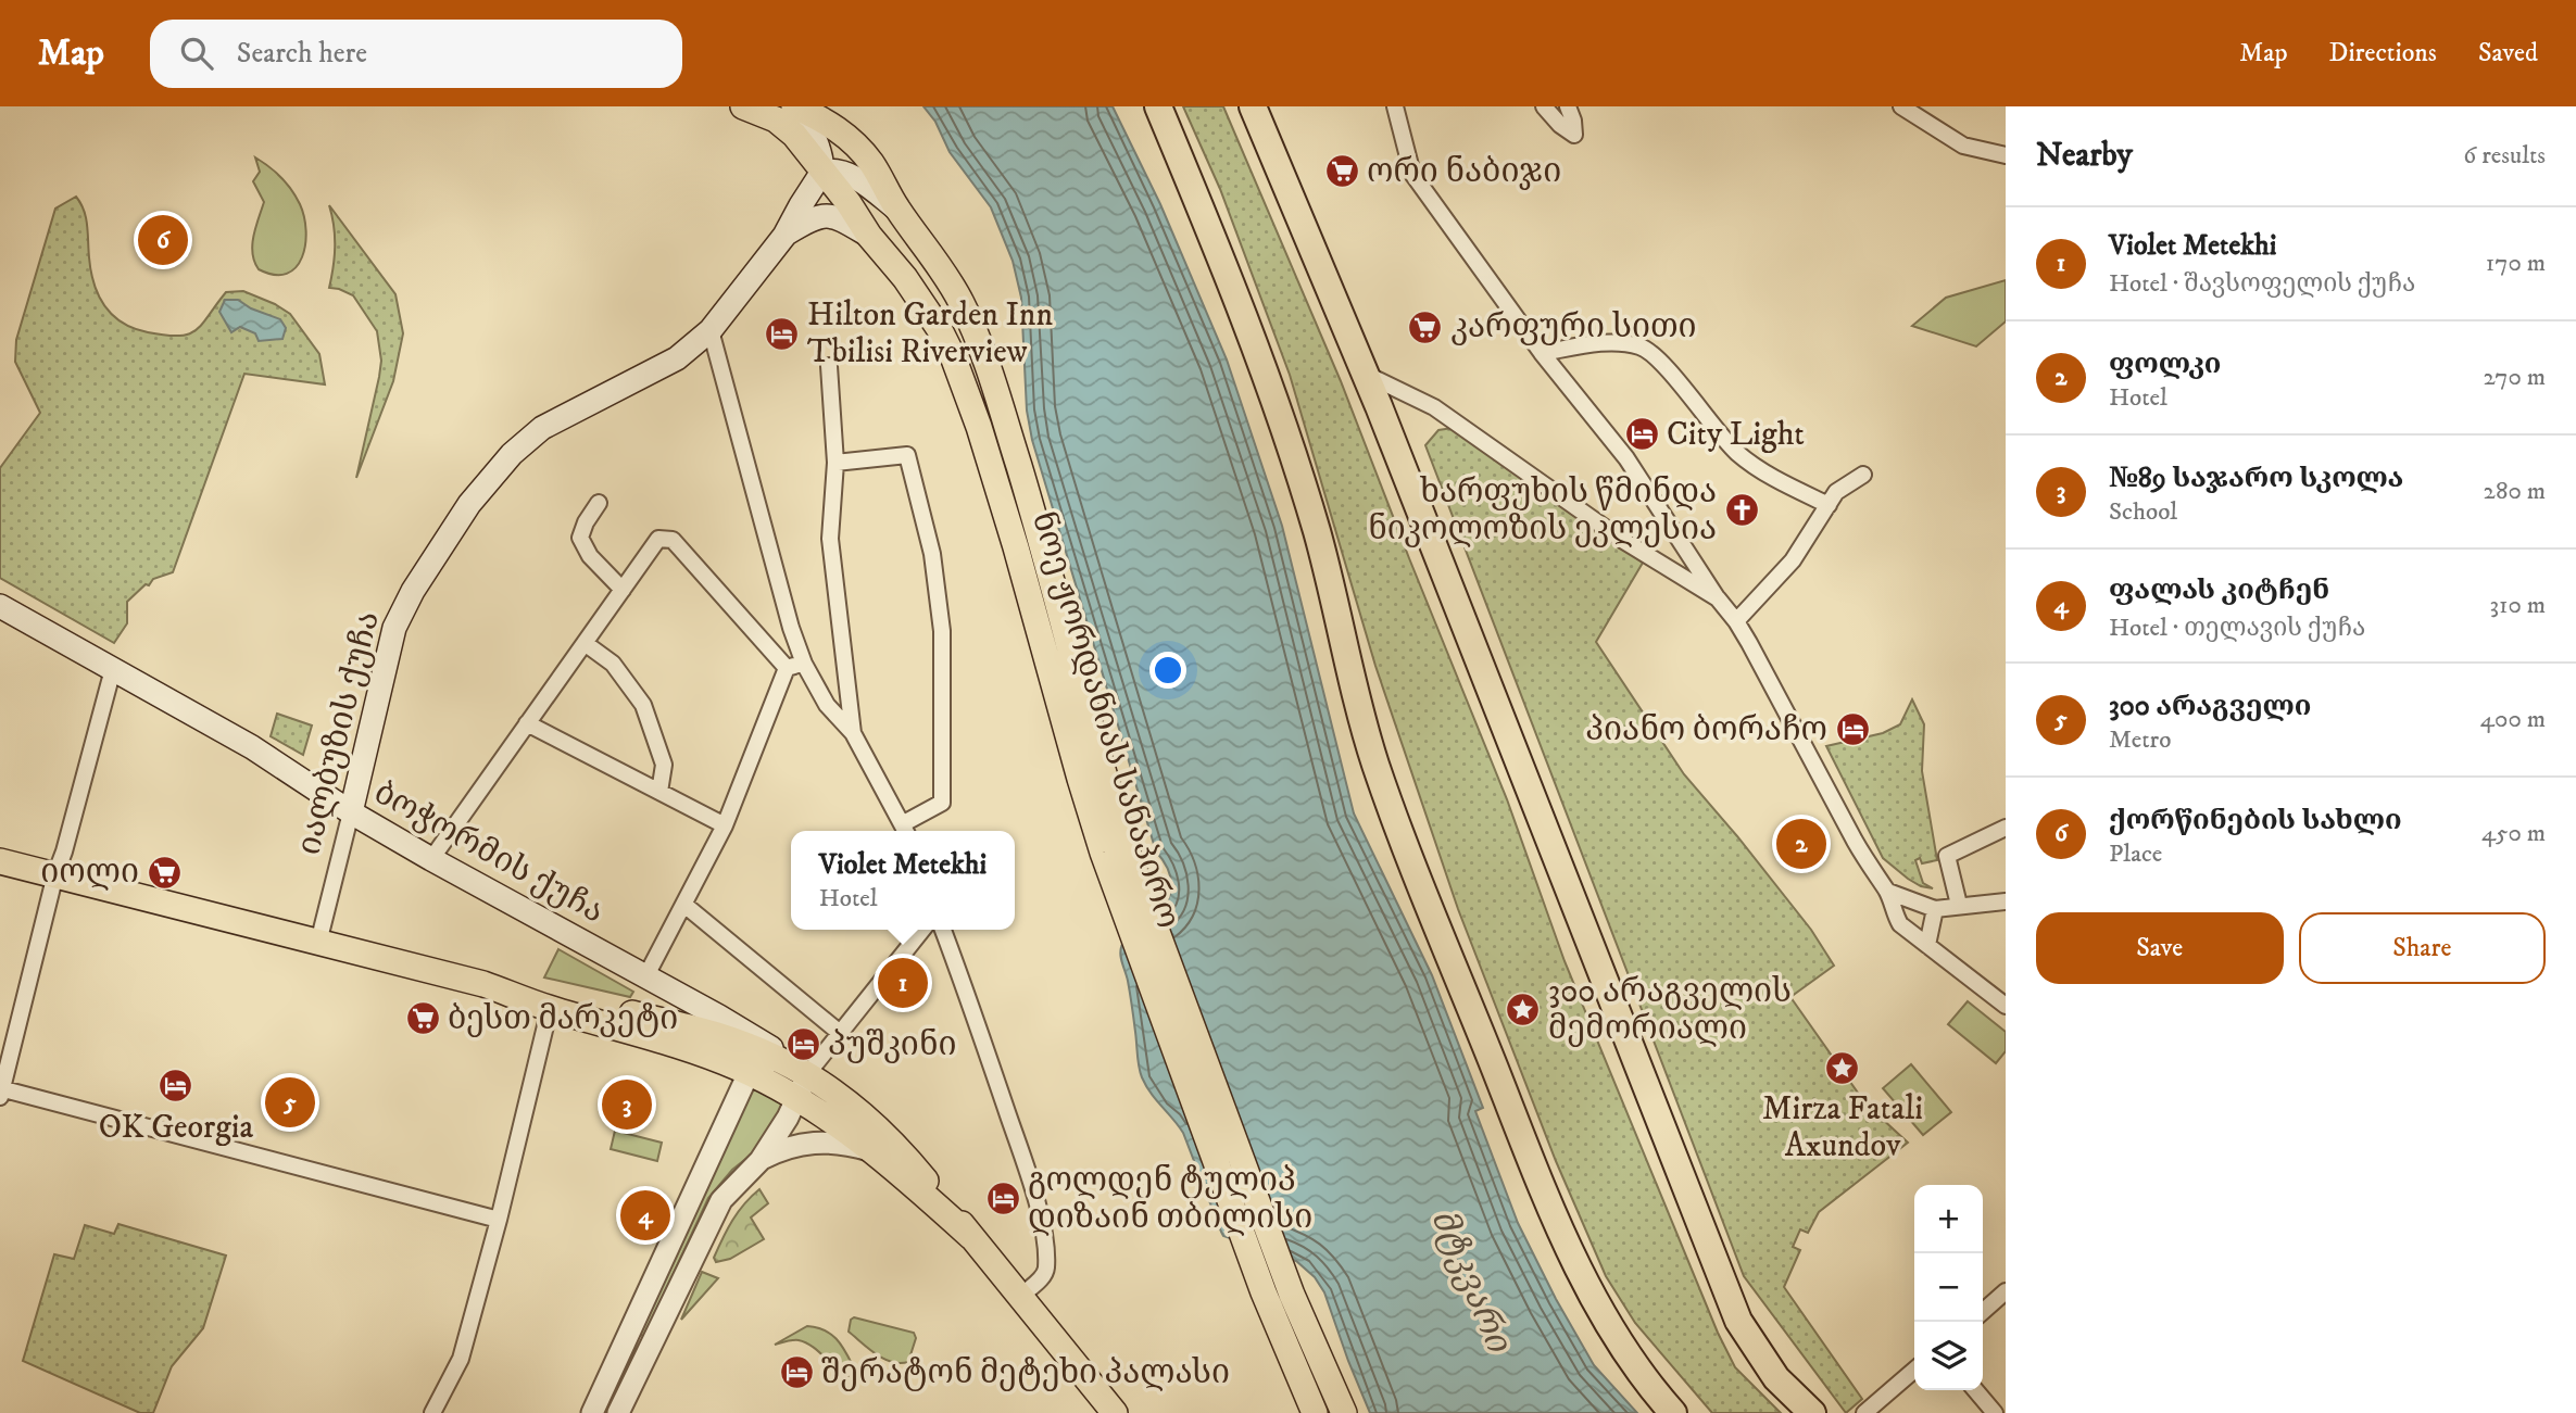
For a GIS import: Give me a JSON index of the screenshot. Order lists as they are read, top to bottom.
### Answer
{
  "streets": {
    "main road": ["ნოე ჟორდანიას სანაპირო", "იალბუზის ქუჩა", "ბოჭორმის ქუჩა"]
  },
  "crossings": [
    ["ნოე ჟორდანიას სანაპირო", "იალბუზის ქუჩა"],
    ["იალბუზის ქუჩა", "ბოჭორმის ქუჩა"]
  ],
  "water": ["მტკვარი"],
  "places": {
    "supermarket": [
      "ორი ნაბიჯი",
      "კარფური სითი",
      "იოლი",
      "ბესთ მარკეტი"
    ],
    "hotel": [
      "Hilton Garden Inn Tbilisi Riverview",
      "City Light",
      "პიანო ბორაჩო",
      "პუშკინი",
      "OK Georgia",
      "გოლდენ ტულიპ დიზაინ თბილისი",
      "შერატონ მეტეხი პალასი"
    ],
    "church": ["ხარფუხის წმინდა ნიკოლოზის ეკლესია"],
    "place": ["300 არაგველის მემორიალი", "Mirza Fatali Axundov"]
  },
  "page": {
    "header": "Map",
    "search": "Search here",
    "nav": ["Map", "Directions", "Saved"],
    "heading": ["Nearby", "6 results"],
    "list": [
      {
        "mark": "1",
        "name": "Violet Metekhi",
        "note": "Hotel · შავსოფელის ქუჩა",
        "value": "170 m"
      },
      {
        "mark": "2",
        "name": "ფოლკი",
        "note": "Hotel",
        "value": "270 m"
      },
      {
        "mark": "3",
        "name": "№89 საჯარო სკოლა",
        "note": "School",
        "value": "280 m"
      },
      {
        "mark": "4",
        "name": "ფალას კიტჩენ",
        "note": "Hotel · თელავის ქუჩა",
        "value": "310 m"
      },
      {
        "mark": "5",
        "name": "300 არაგველი",
        "note": "Metro",
        "value": "400 m"
      },
      {
        "mark": "6",
        "name": "ქორწინების სახლი",
        "note": "Place",
        "value": "450 m"
      }
    ],
    "pins": [
      "6",
      "2",
      "1",
      "5",
      "3",
      "4"
    ],
    "popup": ["Violet Metekhi", "Hotel"],
    "buttons": ["Save", "Share"],
    "map_buttons": ["+", "−"]
  }
}
